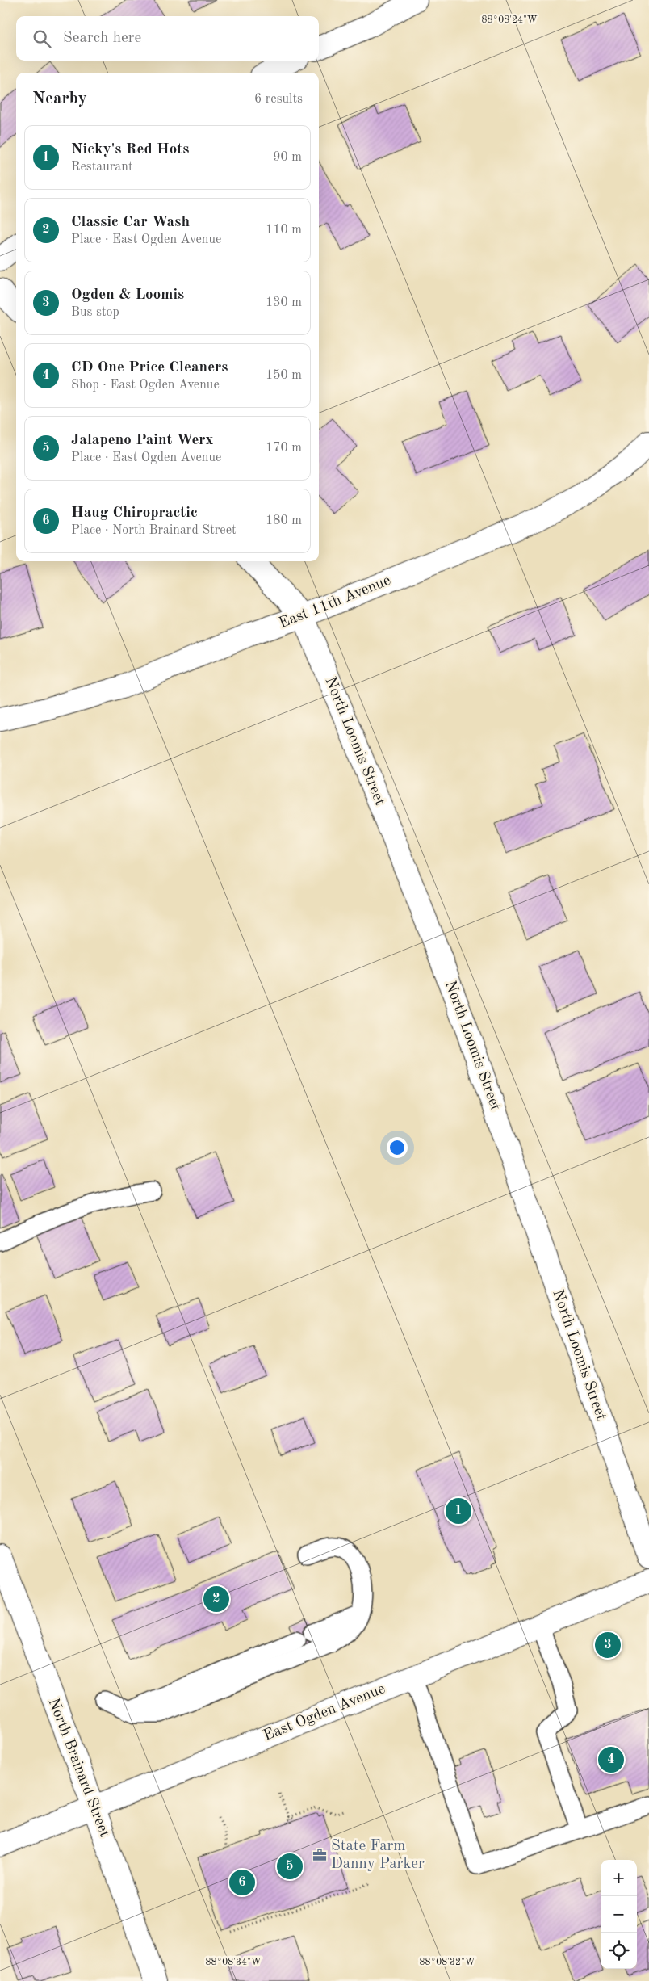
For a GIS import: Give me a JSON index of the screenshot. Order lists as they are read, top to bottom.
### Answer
{
  "streets": {
    "street": [
      "East 11th Avenue",
      "North Loomis Street",
      "East Ogden Avenue",
      "North Brainard Street"
    ]
  },
  "crossings": [
    ["East 11th Avenue", "North Loomis Street"],
    ["East Ogden Avenue", "North Brainard Street"]
  ],
  "places": {
    "office": ["State Farm Danny Parker"]
  },
  "page": {
    "search": "Search here",
    "heading": ["Nearby", "6 results"],
    "list": [
      {
        "mark": "1",
        "name": "Nicky's Red Hots",
        "note": "Restaurant",
        "value": "90 m"
      },
      {
        "mark": "2",
        "name": "Classic Car Wash",
        "note": "Place · East Ogden Avenue",
        "value": "110 m"
      },
      {
        "mark": "3",
        "name": "Ogden & Loomis",
        "note": "Bus stop",
        "value": "130 m"
      },
      {
        "mark": "4",
        "name": "CD One Price Cleaners",
        "note": "Shop · East Ogden Avenue",
        "value": "150 m"
      },
      {
        "mark": "5",
        "name": "Jalapeno Paint Werx",
        "note": "Place · East Ogden Avenue",
        "value": "170 m"
      },
      {
        "mark": "6",
        "name": "Haug Chiropractic",
        "note": "Place · North Brainard Street",
        "value": "180 m"
      }
    ],
    "pins": [
      "1",
      "2",
      "3",
      "4",
      "5",
      "6"
    ],
    "map_buttons": ["+", "−"]
  },
  "coordinates": ["88°08'24\"W", "88°08'34\"W", "88°08'32\"W"]
}
